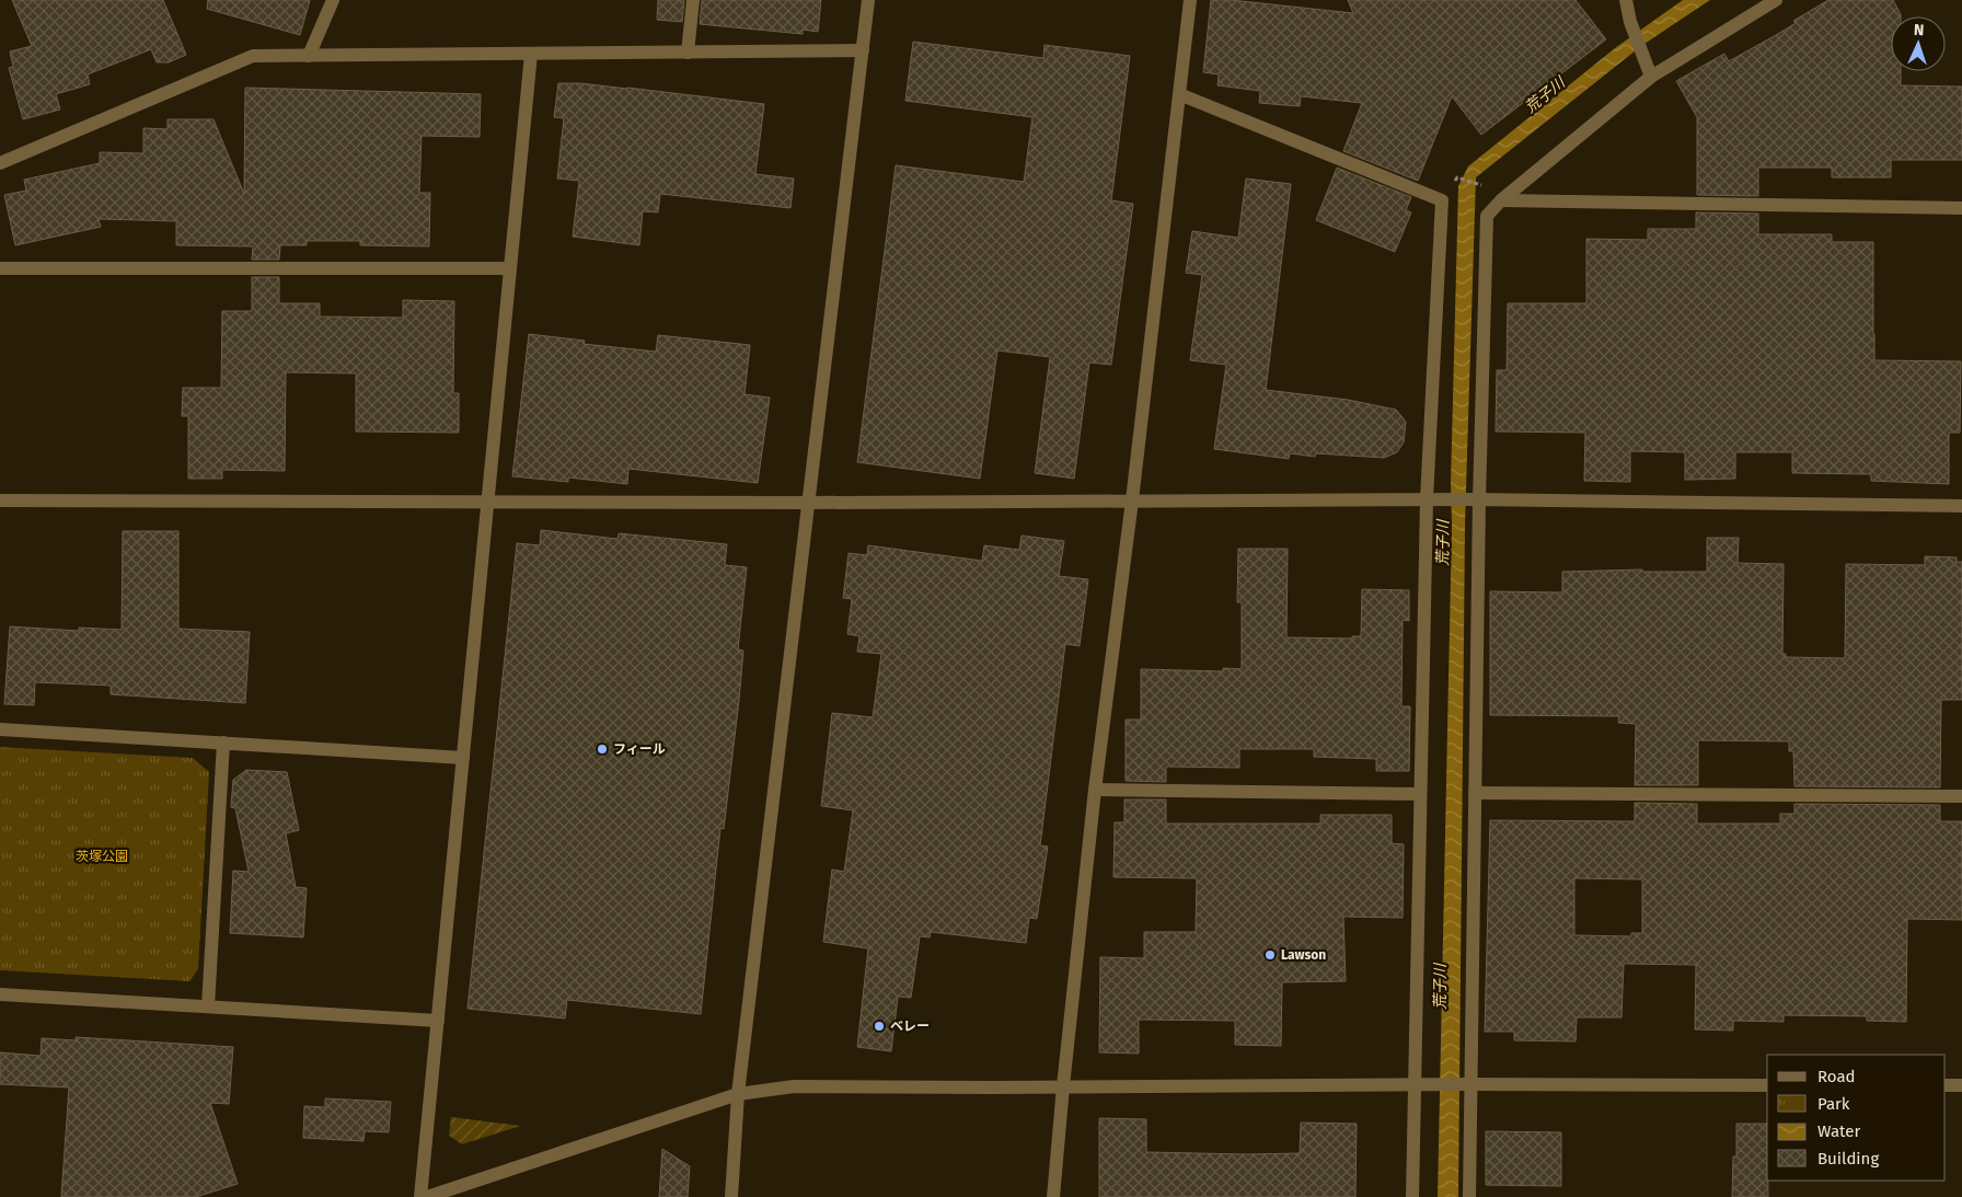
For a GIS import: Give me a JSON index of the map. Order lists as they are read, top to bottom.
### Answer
{
  "water": ["荒子川"],
  "parks": ["茨塚公園"],
  "places": ["フィール", "Lawson", "ベレー"],
  "legend": [
    "Road",
    "Park",
    "Water",
    "Building"
  ],
  "north": "top"
}
